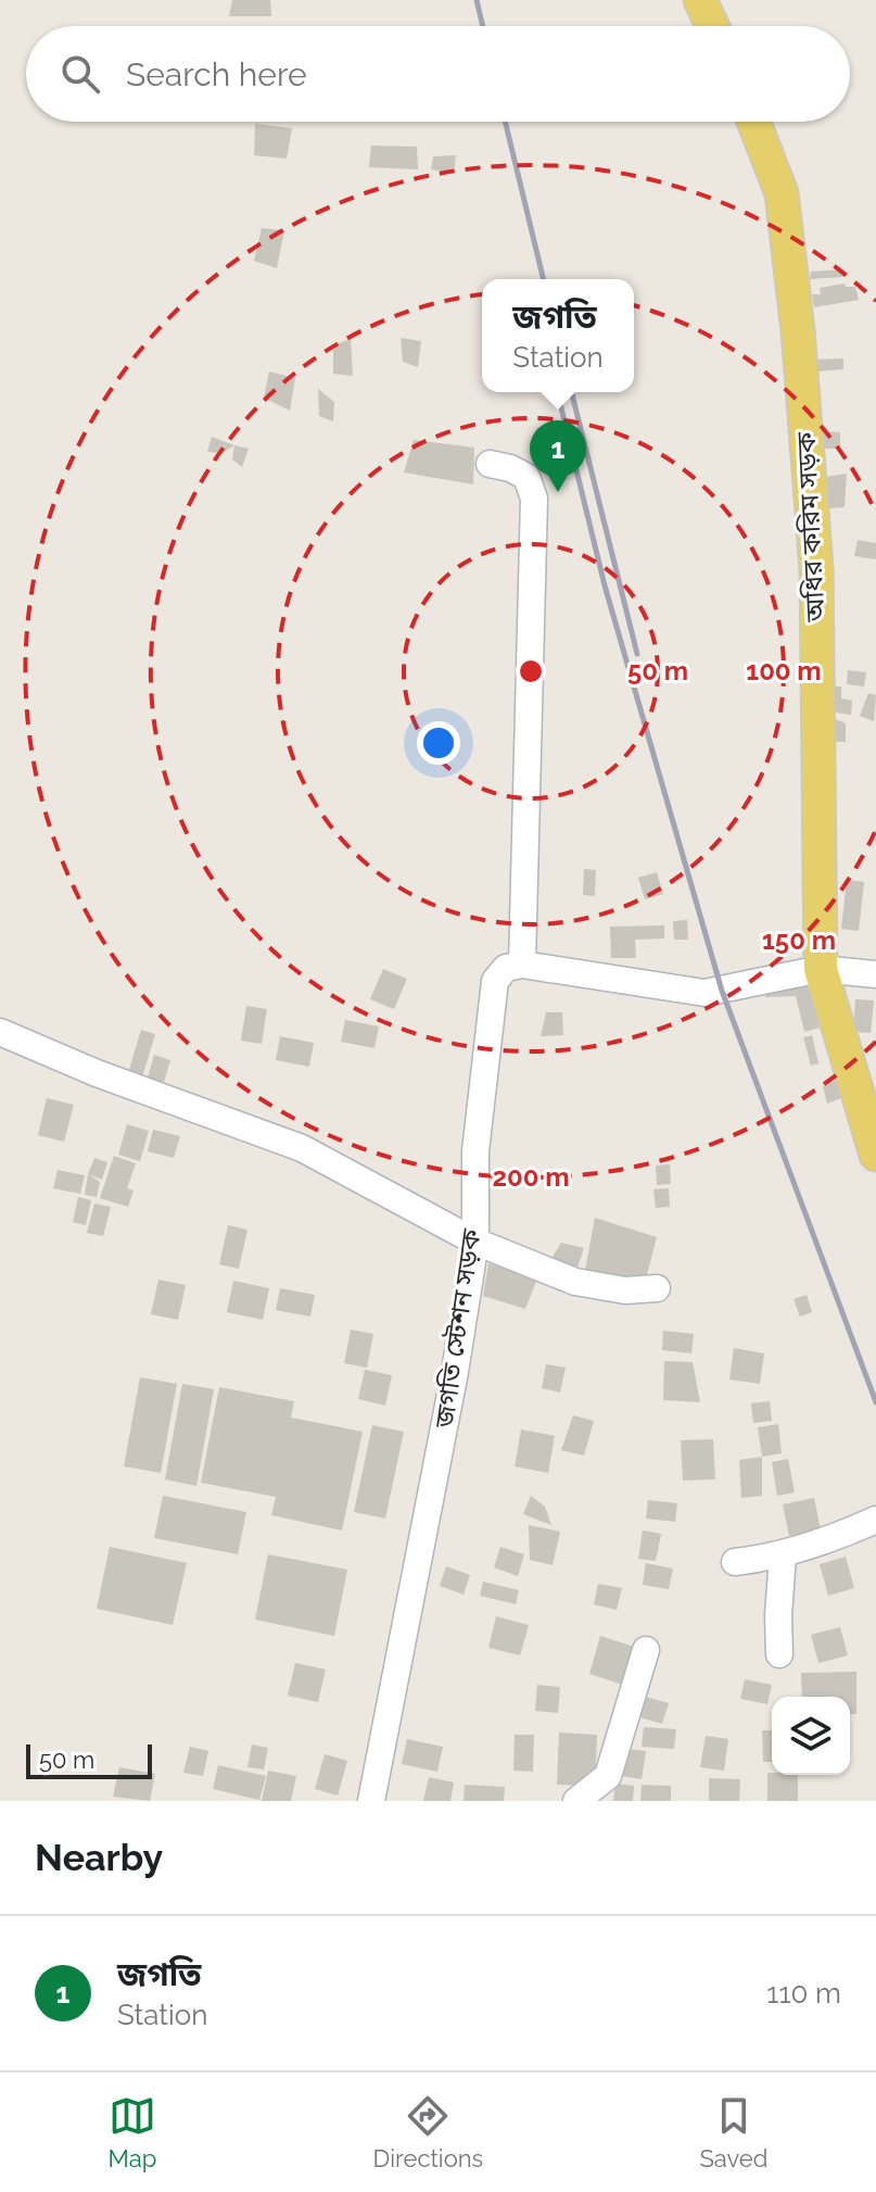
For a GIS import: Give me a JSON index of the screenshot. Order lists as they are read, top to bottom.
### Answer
{
  "streets": {
    "main road": ["অধির করিম সড়ক"],
    "street": ["জগতি স্টেশন সড়ক"]
  },
  "scale_bar": "50 m",
  "page": {
    "search": "Search here",
    "popup": ["জগতি", "Station"],
    "pins": "1",
    "scale": "50 m",
    "heading": "Nearby",
    "list": [
      {
        "mark": "1",
        "name": "জগতি",
        "note": "Station",
        "value": "110 m"
      }
    ],
    "nav": ["Map", "Directions", "Saved"]
  },
  "rings": [
    "50 m",
    "100 m",
    "150 m",
    "200 m"
  ]
}
